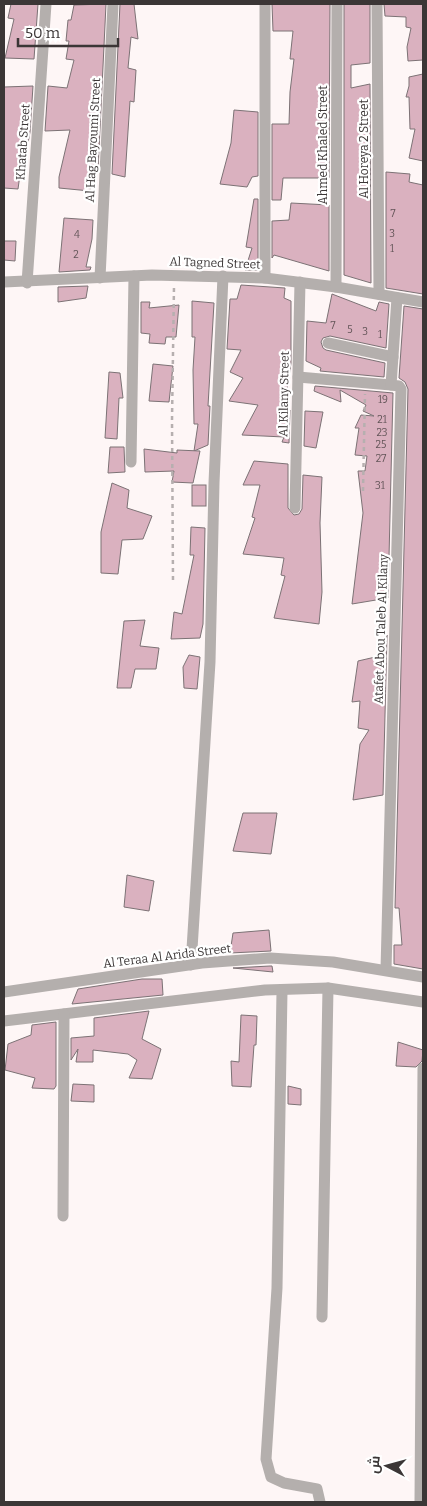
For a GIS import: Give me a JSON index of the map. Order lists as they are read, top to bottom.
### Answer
{
  "streets": {
    "street": [
      "Al Hag Bayoumi Street",
      "Khatab Street",
      "Ahmed Khaled Street",
      "Al Horeya 2 Street",
      "Al Tagned Street",
      "Al Kilany Street",
      "Atafet Abou Taleb Al Kilany",
      "Al Teraa Al Arida Street"
    ]
  },
  "crossings": [
    ["Al Hag Bayoumi Street", "Al Tagned Street"],
    ["Khatab Street", "Al Tagned Street"],
    ["Ahmed Khaled Street", "Al Tagned Street"],
    ["Al Horeya 2 Street", "Al Tagned Street"],
    ["Al Tagned Street", "Al Kilany Street"],
    ["Atafet Abou Taleb Al Kilany", "Al Teraa Al Arida Street"]
  ],
  "house_numbers": [
    "7",
    "3",
    "4",
    "1",
    "2",
    "7",
    "5",
    "3",
    "1",
    "19",
    "21",
    "23",
    "25",
    "27",
    "31"
  ],
  "scale_bar": "50 m",
  "north": "left"
}
